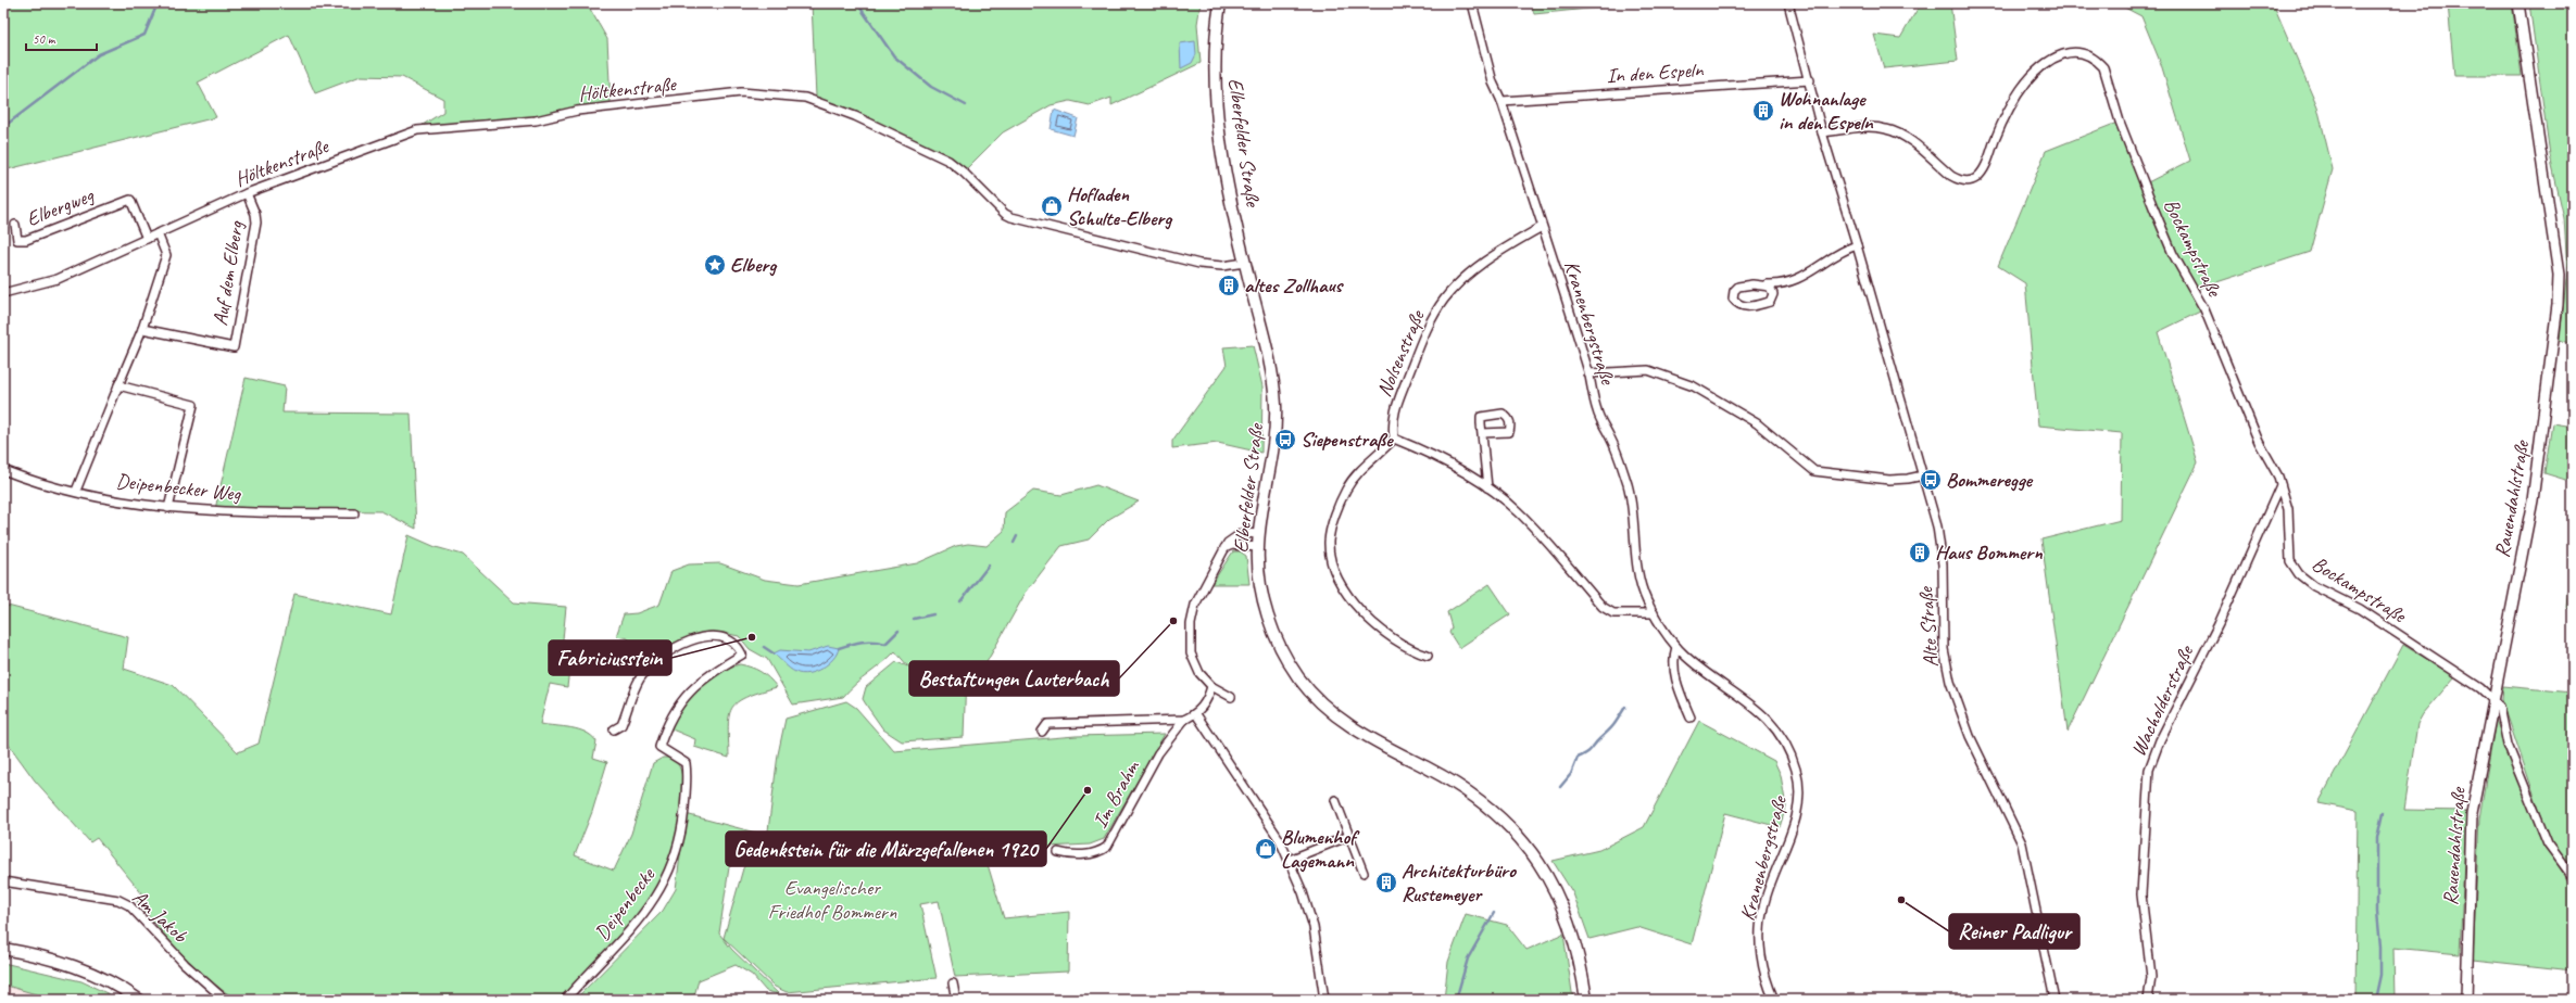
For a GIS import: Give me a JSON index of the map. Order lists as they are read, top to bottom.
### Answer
{
  "streets": {
    "main road": ["Elberfelder Straße"],
    "street": [
      "In den Espeln",
      "Höltkenstraße",
      "Elbergweg",
      "Bockampstraße",
      "Auf dem Elberg",
      "Kranenbergstraße",
      "Nolsenstraße",
      "Deipenbecker Weg",
      "Rauendahlstraße",
      "Alte Straße",
      "Wacholderstraße",
      "Im Brahm",
      "Deipenbecke",
      "Am Jakob"
    ]
  },
  "crossings": [
    ["In den Espeln", "Kranenbergstraße"],
    ["In den Espeln", "Alte Straße"],
    ["Höltkenstraße", "Elberfelder Straße"],
    ["Höltkenstraße", "Elbergweg"],
    ["Höltkenstraße", "Auf dem Elberg"],
    ["Bockampstraße", "Rauendahlstraße"],
    ["Bockampstraße", "Alte Straße"],
    ["Bockampstraße", "Wacholderstraße"],
    ["Kranenbergstraße", "Nolsenstraße"]
  ],
  "parks": ["Evangelischer Friedhof Bommern"],
  "places": {
    "building": [
      "Wohnanlage in den Espeln",
      "altes Zollhaus",
      "Haus Bommern",
      "Architekturbüro Rustemeyer"
    ],
    "shop": ["Hofladen Schulte-Elberg", "Blumenhof Lagemann"],
    "place": ["Elberg"],
    "bus stop": ["Siepenstraße", "Bommeregge"],
    "other": [
      "Bestattungen Lauterbach",
      "Fabriciusstein",
      "Gedenkstein für die Märzgefallenen 1920",
      "Reiner Padligur"
    ]
  },
  "scale_bar": "50 m"
}
